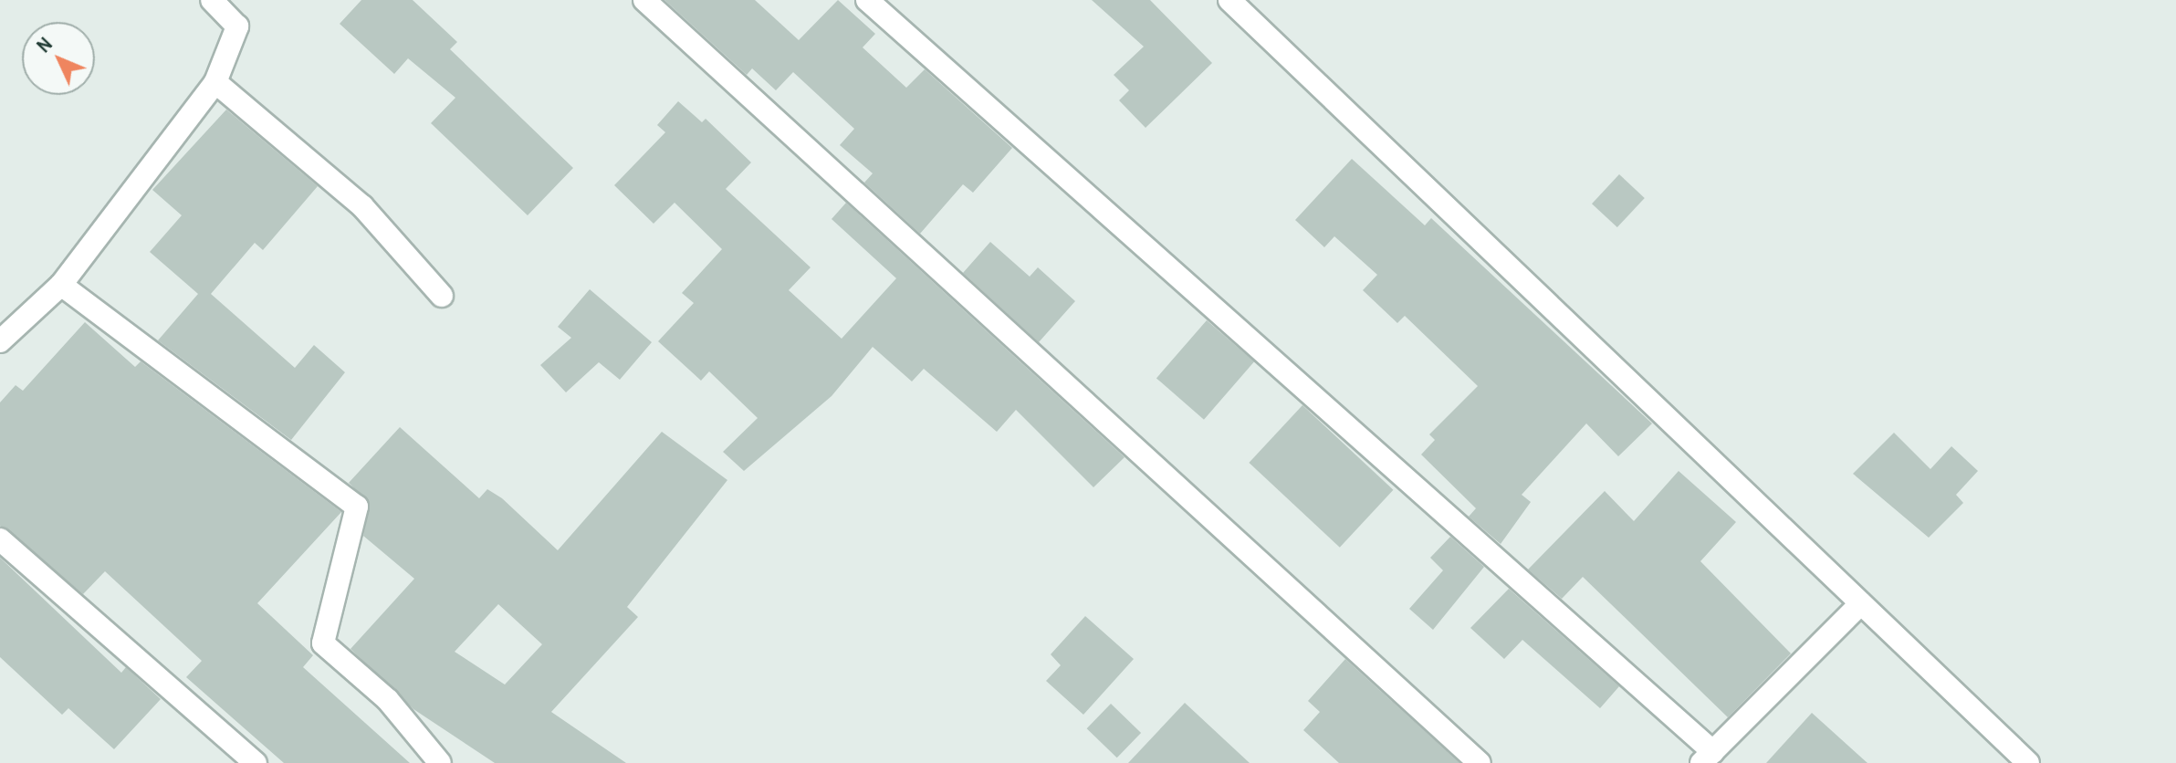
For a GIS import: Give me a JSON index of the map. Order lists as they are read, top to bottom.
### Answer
{
  "north": "top left"
}
